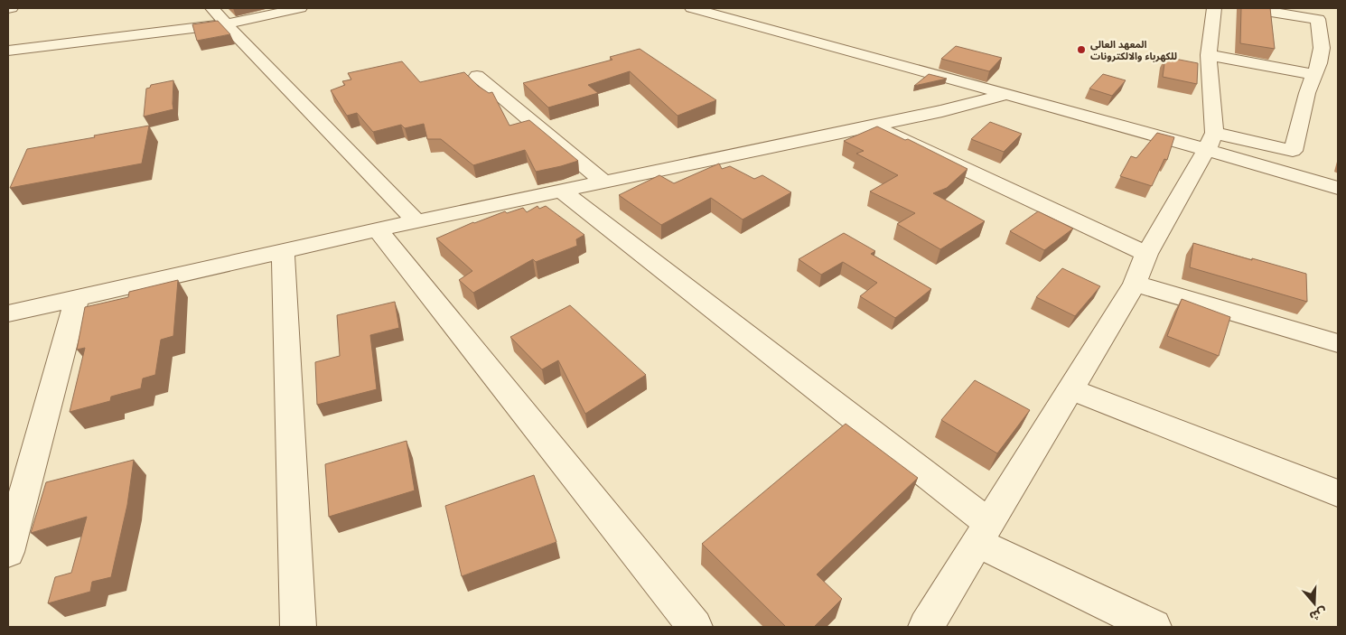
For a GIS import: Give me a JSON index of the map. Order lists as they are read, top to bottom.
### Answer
{
  "places": ["المعهد العالي للكهرباء والالكترونات"],
  "north": "bottom"
}
